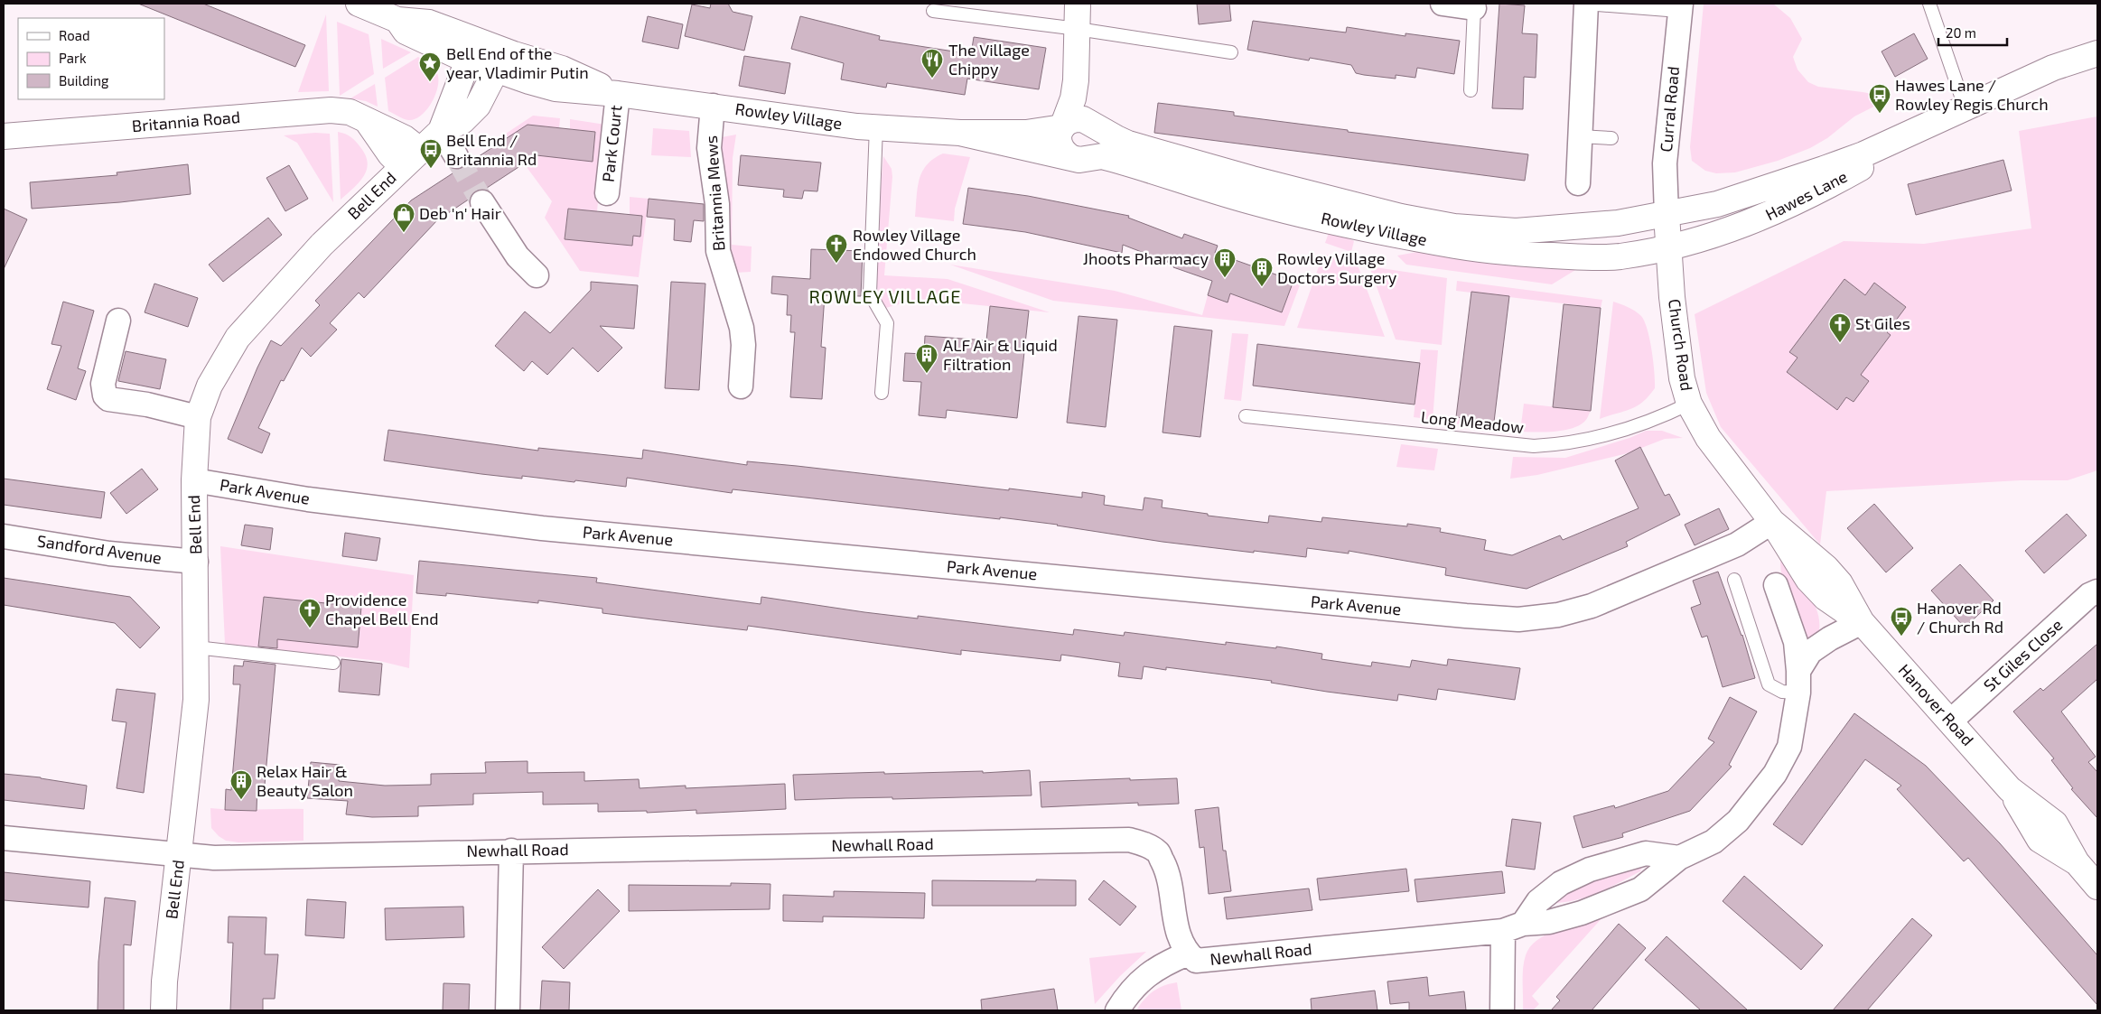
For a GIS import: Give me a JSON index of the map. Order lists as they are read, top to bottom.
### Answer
{
  "streets": {
    "main road": [
      "Rowley Village",
      "Britannia Road",
      "Bell End",
      "Hawes Lane",
      "Church Road",
      "Hanover Road"
    ],
    "street": [
      "Curral Road",
      "Park Court",
      "Britannia Mews",
      "Park Avenue",
      "Sandford Avenue",
      "St Giles Close",
      "Newhall Road"
    ],
    "lane": ["Long Meadow"]
  },
  "crossings": [
    ["Curral Road", "Rowley Village"],
    ["Curral Road", "Hawes Lane"],
    ["Curral Road", "Church Road"],
    ["Rowley Village", "Park Court"],
    ["Rowley Village", "Britannia Mews"],
    ["Rowley Village", "Bell End"],
    ["Rowley Village", "Hawes Lane"],
    ["Rowley Village", "Church Road"],
    ["Britannia Road", "Bell End"],
    ["Bell End", "Park Avenue"],
    ["Bell End", "Sandford Avenue"],
    ["Bell End", "Newhall Road"],
    ["Hawes Lane", "Church Road"],
    ["Church Road", "Long Meadow"],
    ["Church Road", "Hanover Road"],
    ["Park Avenue", "Hanover Road"],
    ["St Giles Close", "Hanover Road"]
  ],
  "districts": ["ROWLEY VILLAGE"],
  "places": {
    "restaurant": ["The Village Chippy"],
    "place": ["Bell End of the year, Vladimir Putin"],
    "bus stop": ["Hawes Lane / Rowley Regis Church", "Bell End / Britannia Rd", "Hanover Rd / Church Rd"],
    "shop": ["Deb 'n' Hair"],
    "church": ["Rowley Village Endowed Church", "St Giles", "Providence Chapel Bell End"],
    "building": [
      "Jhoots Pharmacy",
      "Rowley Village Doctors Surgery",
      "ALF Air & Liquid Filtration",
      "Relax Hair & Beauty Salon"
    ]
  },
  "legend": ["Road", "Park", "Building"],
  "scale_bar": "20 m"
}
